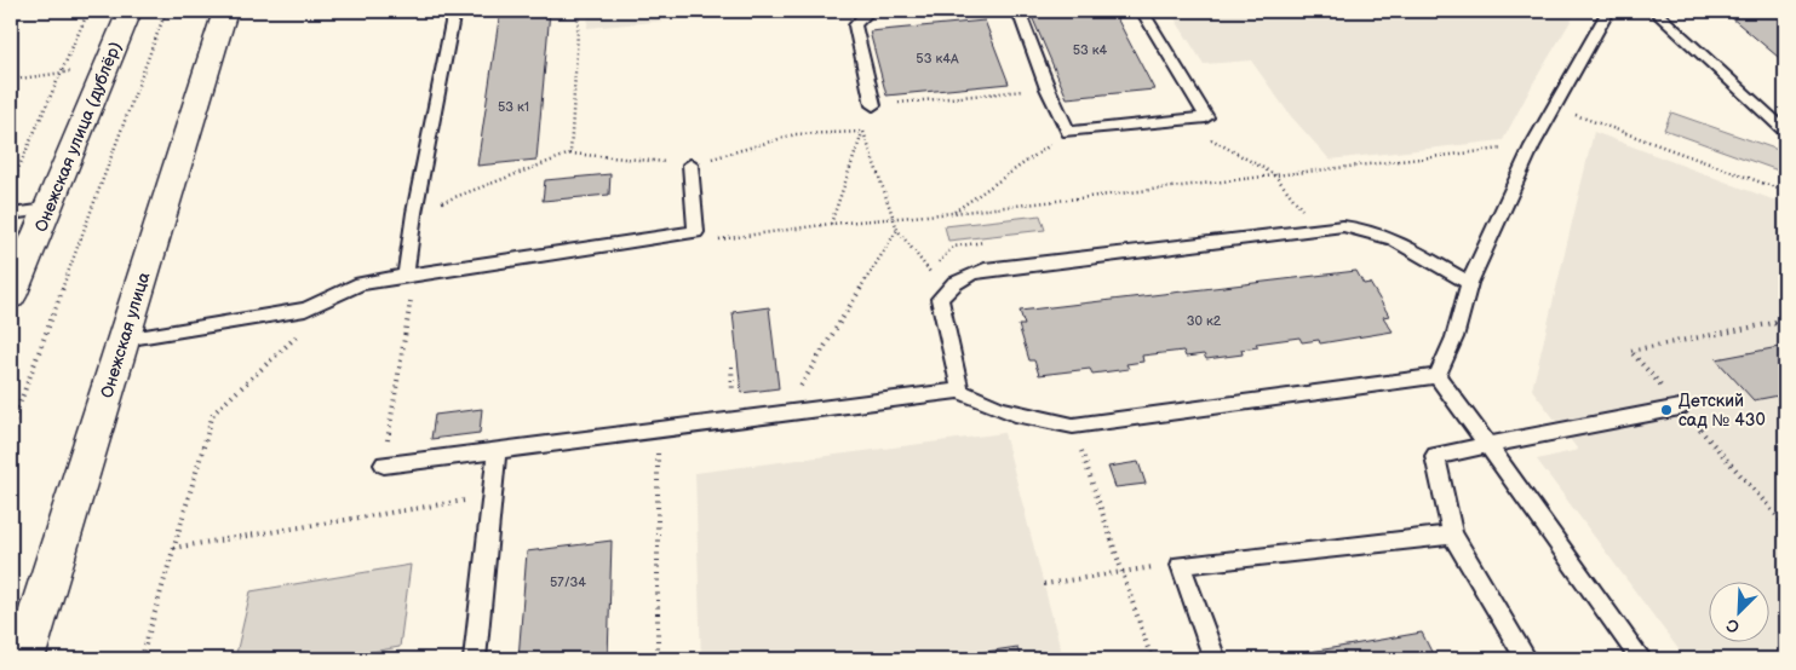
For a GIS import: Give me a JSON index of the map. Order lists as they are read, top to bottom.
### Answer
{
  "streets": {
    "main road": ["Онежская улица (дублёр)", "Онежская улица"]
  },
  "places": ["Детский сад № 430"],
  "house_numbers": [
    "53 к4",
    "53 к4А",
    "53 к1",
    "30 к2",
    "57/34"
  ],
  "north": "bottom left"
}
